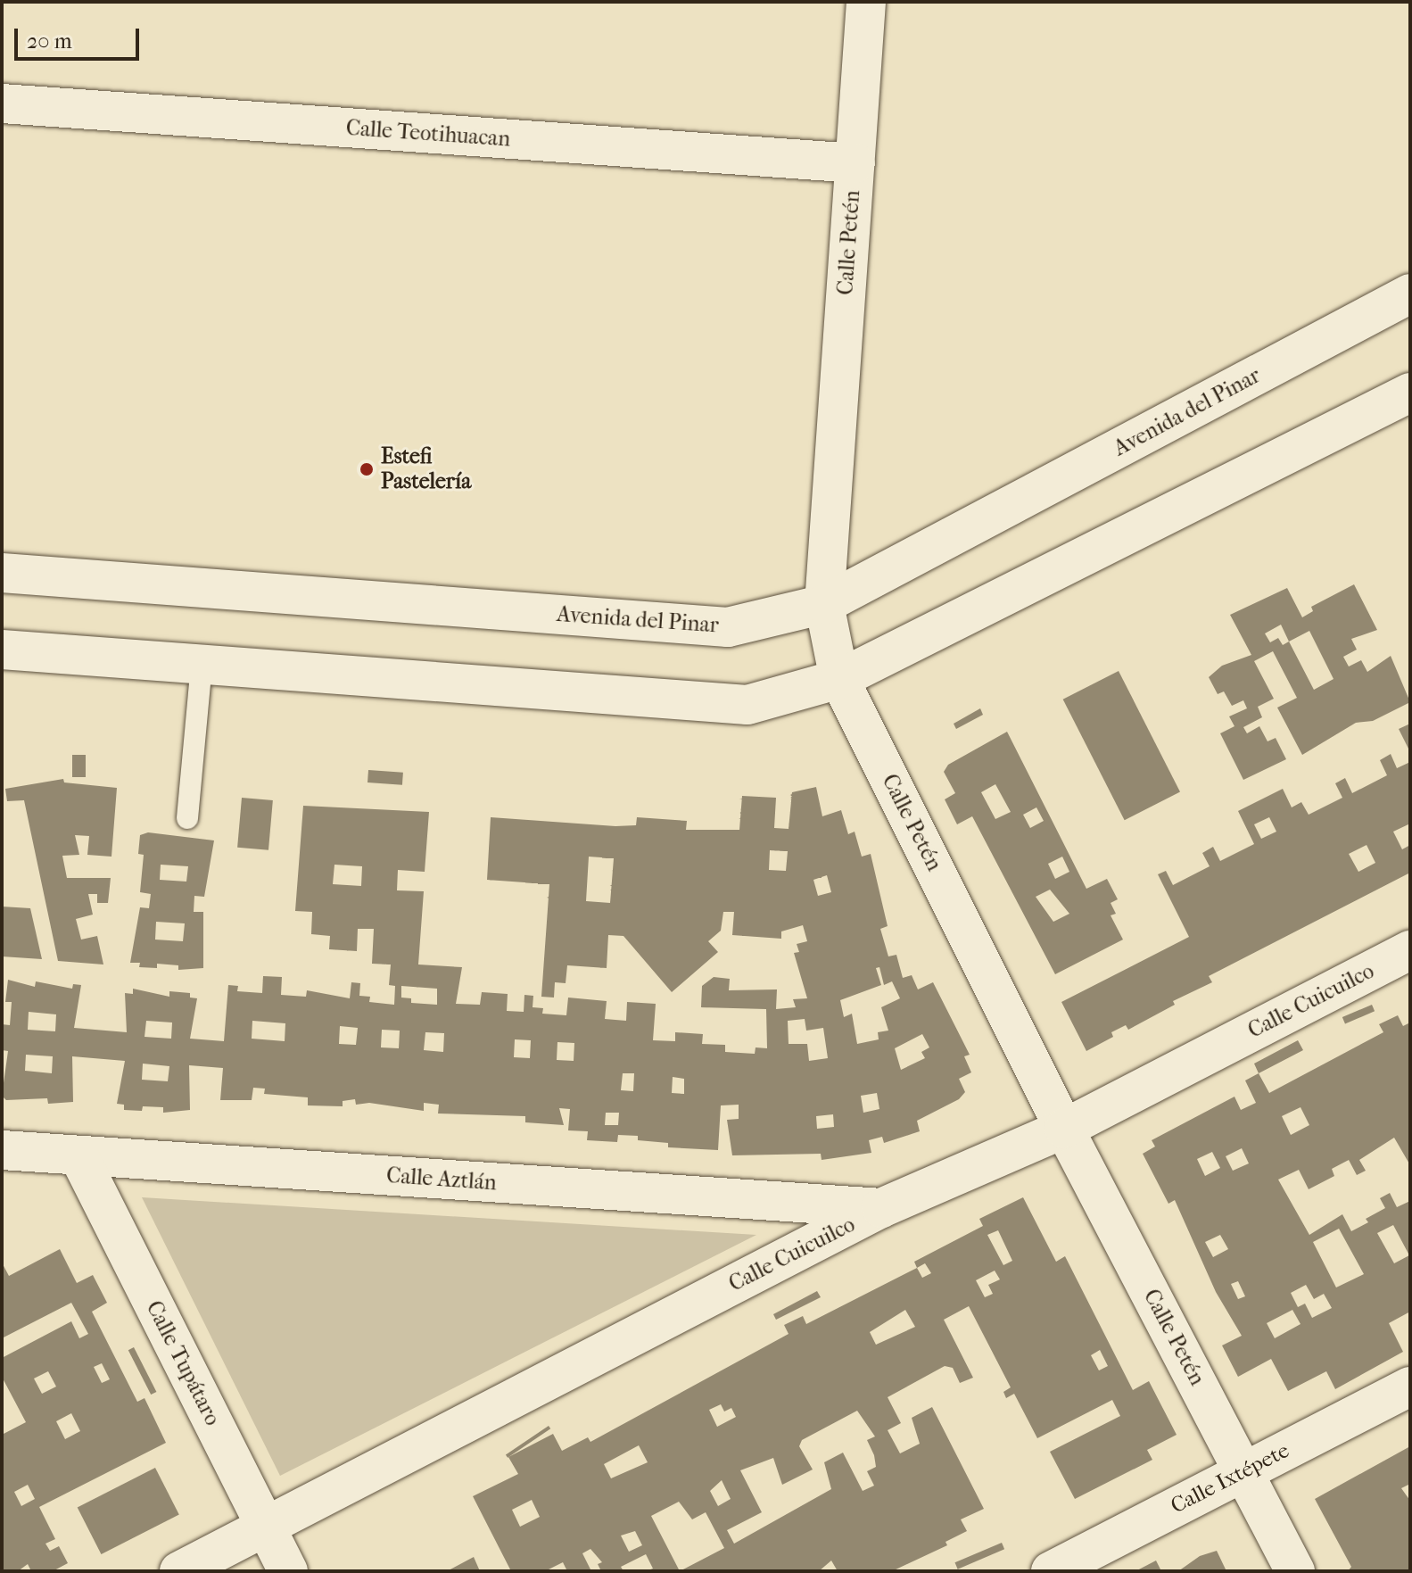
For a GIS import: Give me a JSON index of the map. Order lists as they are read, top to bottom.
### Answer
{
  "streets": {
    "street": [
      "Calle Teotihuacan",
      "Calle Petén",
      "Avenida del Pinar",
      "Calle Cuicuilco",
      "Calle Aztlán",
      "Calle Tupátaro",
      "Calle Ixtépete"
    ]
  },
  "crossings": [
    ["Calle Teotihuacan", "Calle Petén"],
    ["Calle Petén", "Avenida del Pinar"],
    ["Calle Petén", "Calle Cuicuilco"],
    ["Calle Petén", "Calle Ixtépete"],
    ["Calle Cuicuilco", "Calle Aztlán"],
    ["Calle Cuicuilco", "Calle Tupátaro"],
    ["Calle Aztlán", "Calle Tupátaro"]
  ],
  "places": ["Estefi Pastelería"],
  "scale_bar": "20 m"
}
